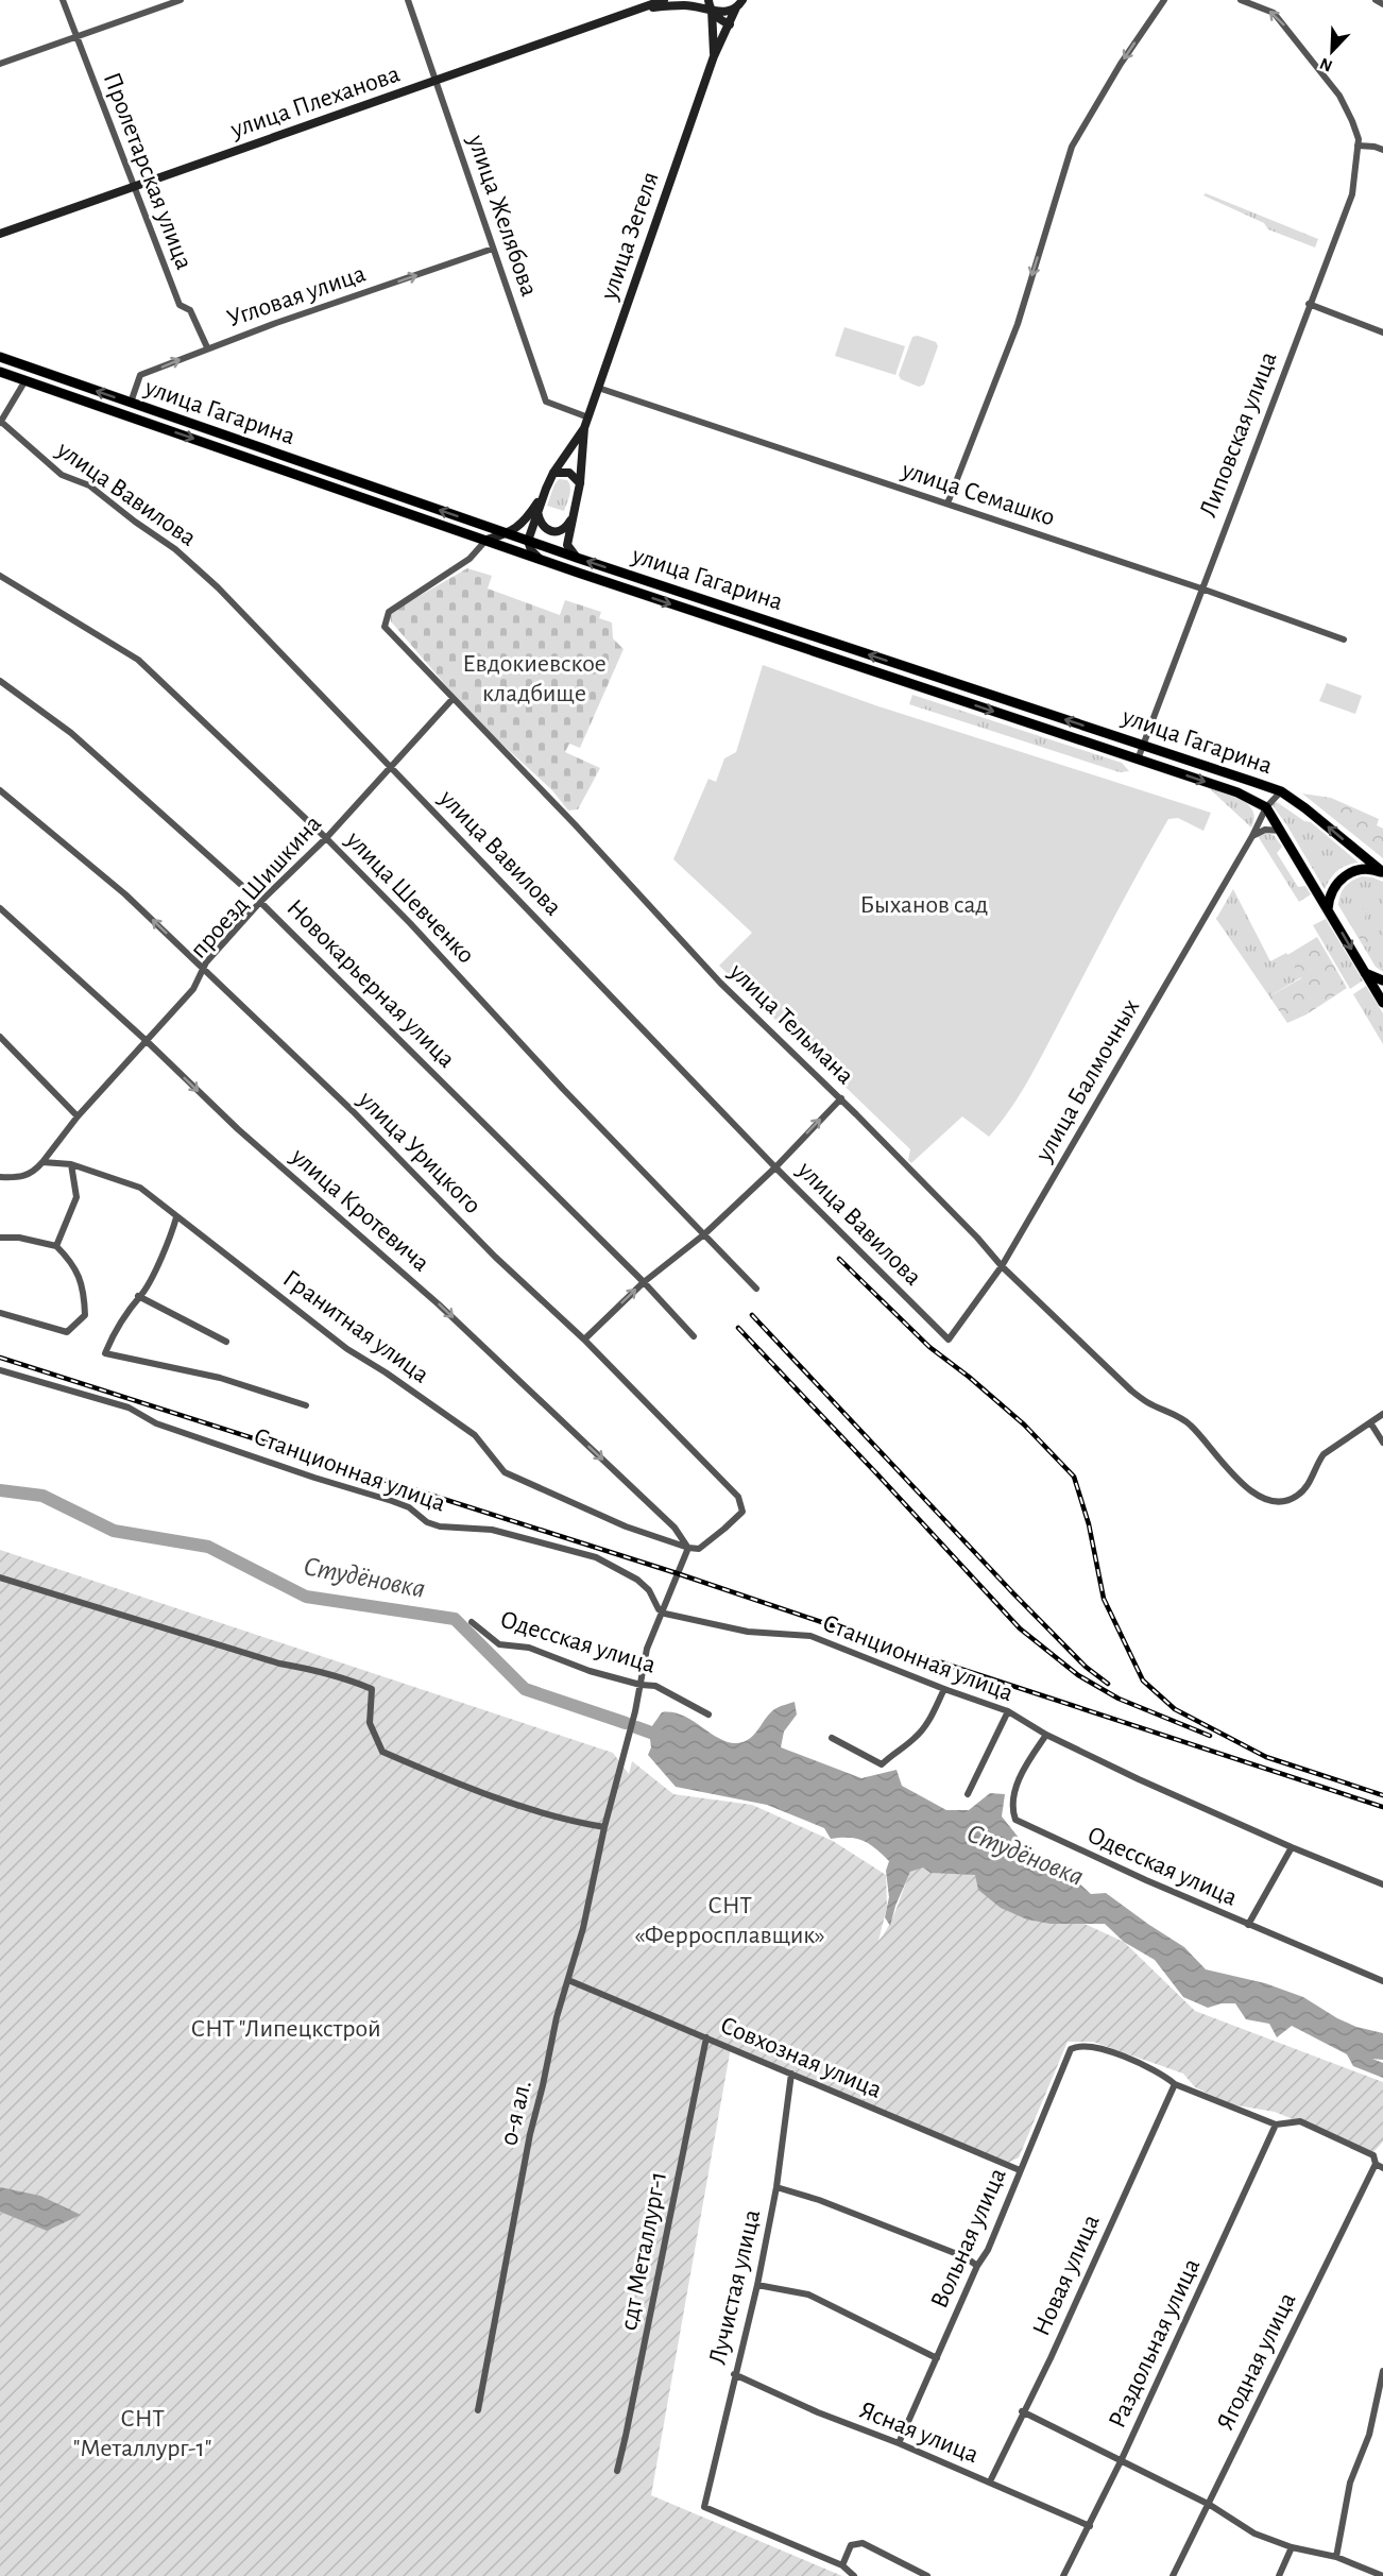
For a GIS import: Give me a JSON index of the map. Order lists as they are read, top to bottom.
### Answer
{
  "streets": {
    "main road": ["улица Плеханова", "улица Зегеля", "улица Гагарина"],
    "street": [
      "Пролетарская улица",
      "улица Желябова",
      "Угловая улица",
      "Липовская улица",
      "улица Вавилова",
      "улица Семашко",
      "проезд Шишкина",
      "улица Шевченко",
      "Новокарьерная улица",
      "улица Тельмана",
      "улица Балмочных",
      "улица Урицкого",
      "улица Кротевича",
      "Гранитная улица",
      "Станционная улица",
      "Одесская улица",
      "Совхозная улица",
      "0-я ал.",
      "Вольная улица",
      "сдт Металлург-1",
      "Новая улица",
      "Лучистая улица",
      "Раздольная улица",
      "Ягодная улица",
      "Ясная улица"
    ]
  },
  "crossings": [
    ["улица Плеханова", "Пролетарская улица"],
    ["улица Плеханова", "улица Желябова"],
    ["улица Плеханова", "улица Зегеля"],
    ["Пролетарская улица", "Угловая улица"],
    ["улица Желябова", "улица Зегеля"],
    ["улица Желябова", "Угловая улица"],
    ["улица Зегеля", "улица Семашко"],
    ["Угловая улица", "улица Гагарина"],
    ["улица Гагарина", "Липовская улица"],
    ["улица Гагарина", "улица Тельмана"],
    ["улица Гагарина", "улица Балмочных"],
    ["Липовская улица", "улица Семашко"],
    ["улица Вавилова", "проезд Шишкина"],
    ["улица Вавилова", "улица Балмочных"],
    ["проезд Шишкина", "улица Шевченко"],
    ["проезд Шишкина", "Новокарьерная улица"],
    ["проезд Шишкина", "улица Тельмана"],
    ["проезд Шишкина", "улица Урицкого"],
    ["проезд Шишкина", "улица Кротевича"],
    ["проезд Шишкина", "Гранитная улица"],
    ["улица Тельмана", "улица Балмочных"],
    ["улица Урицкого", "улица Кротевича"],
    ["улица Урицкого", "Гранитная улица"],
    ["улица Урицкого", "0-я ал."],
    ["улица Кротевича", "Гранитная улица"],
    ["улица Кротевича", "0-я ал."],
    ["Гранитная улица", "0-я ал."],
    ["Станционная улица", "Одесская улица"],
    ["Станционная улица", "0-я ал."],
    ["Одесская улица", "0-я ал."],
    ["Совхозная улица", "0-я ал."],
    ["Совхозная улица", "Вольная улица"],
    ["Совхозная улица", "сдт Металлург-1"],
    ["Совхозная улица", "Лучистая улица"],
    ["Вольная улица", "Новая улица"],
    ["Вольная улица", "Ясная улица"],
    ["Новая улица", "Ясная улица"],
    ["Лучистая улица", "Ясная улица"],
    ["Раздольная улица", "Ясная улица"]
  ],
  "one_way": ["Угловая улица", "улица Кротевича"],
  "water": ["Студёновка"],
  "parks": [
    "Евдокиевское кладбище",
    "Быханов сад",
    "СНТ «Ферросплавщик»",
    "СНТ \"Липецкстрой",
    "СНТ \"Металлург-1\""
  ],
  "north": "bottom left"
}
